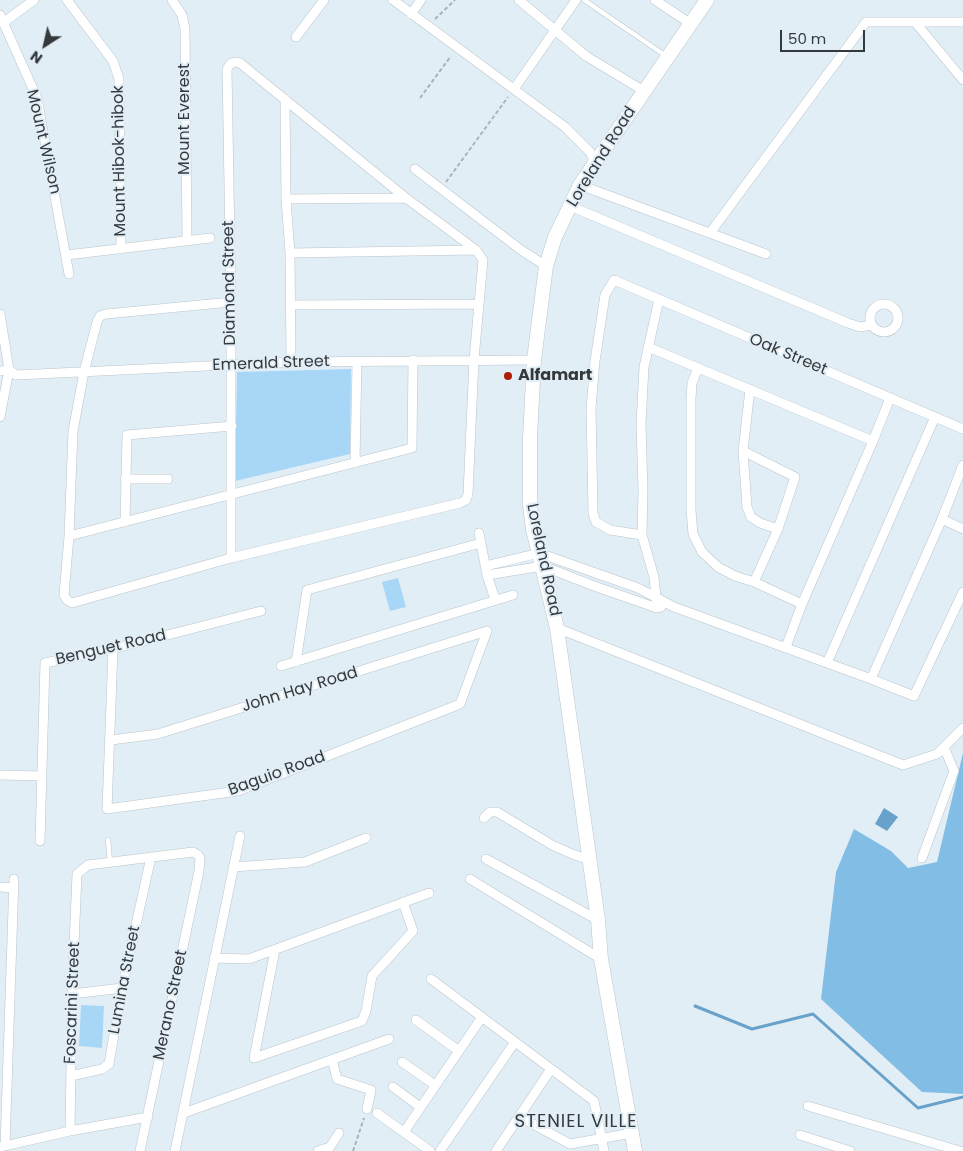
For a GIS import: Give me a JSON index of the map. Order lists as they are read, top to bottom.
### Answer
{
  "streets": {
    "street": [
      "Mount Everest",
      "Mount Wilson",
      "Loreland Road",
      "Mount Hibok-hibok",
      "Diamond Street",
      "Oak Street",
      "Emerald Street",
      "Benguet Road",
      "John Hay Road",
      "Baguio Road",
      "Lumina Street",
      "Foscarini Street",
      "Merano Street"
    ]
  },
  "crossings": [
    ["Loreland Road", "Emerald Street"],
    ["Diamond Street", "Emerald Street"],
    ["Benguet Road", "Baguio Road"],
    ["John Hay Road", "Baguio Road"],
    ["Lumina Street", "Foscarini Street"],
    ["Lumina Street", "Merano Street"]
  ],
  "districts": ["STENIEL VILLE"],
  "places": ["Alfamart"],
  "scale_bar": "50 m",
  "north": "bottom left"
}
